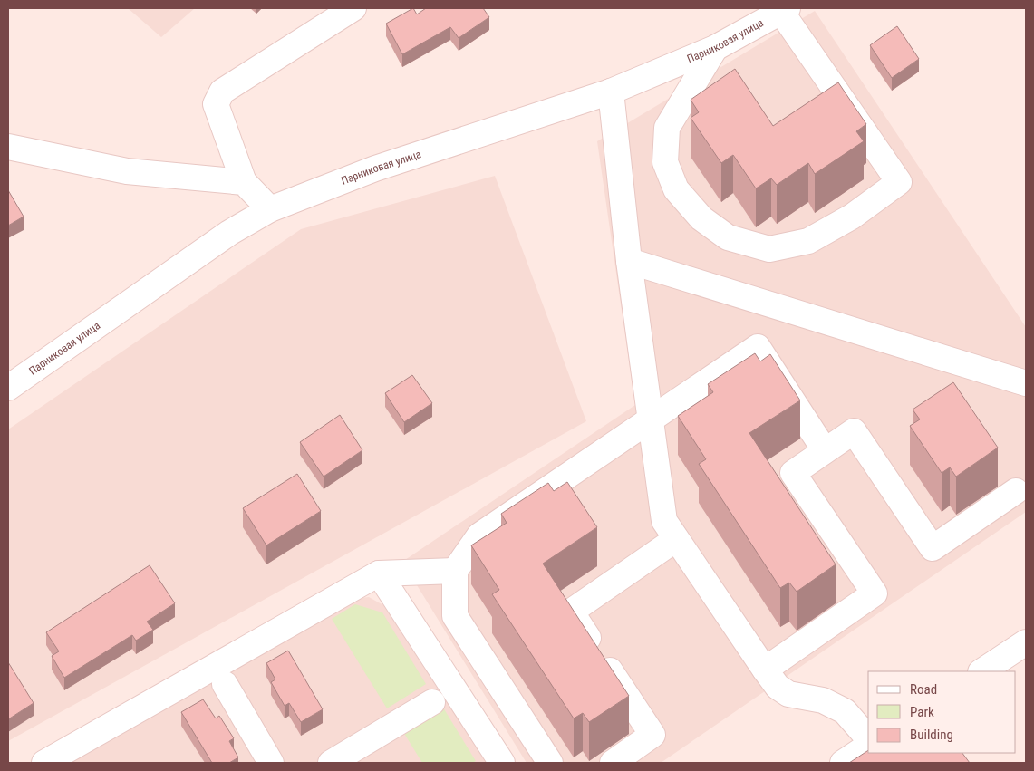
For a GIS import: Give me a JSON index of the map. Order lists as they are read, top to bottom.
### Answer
{
  "streets": {
    "street": ["Парниковая улица"]
  },
  "legend": ["Road", "Park", "Building"]
}
